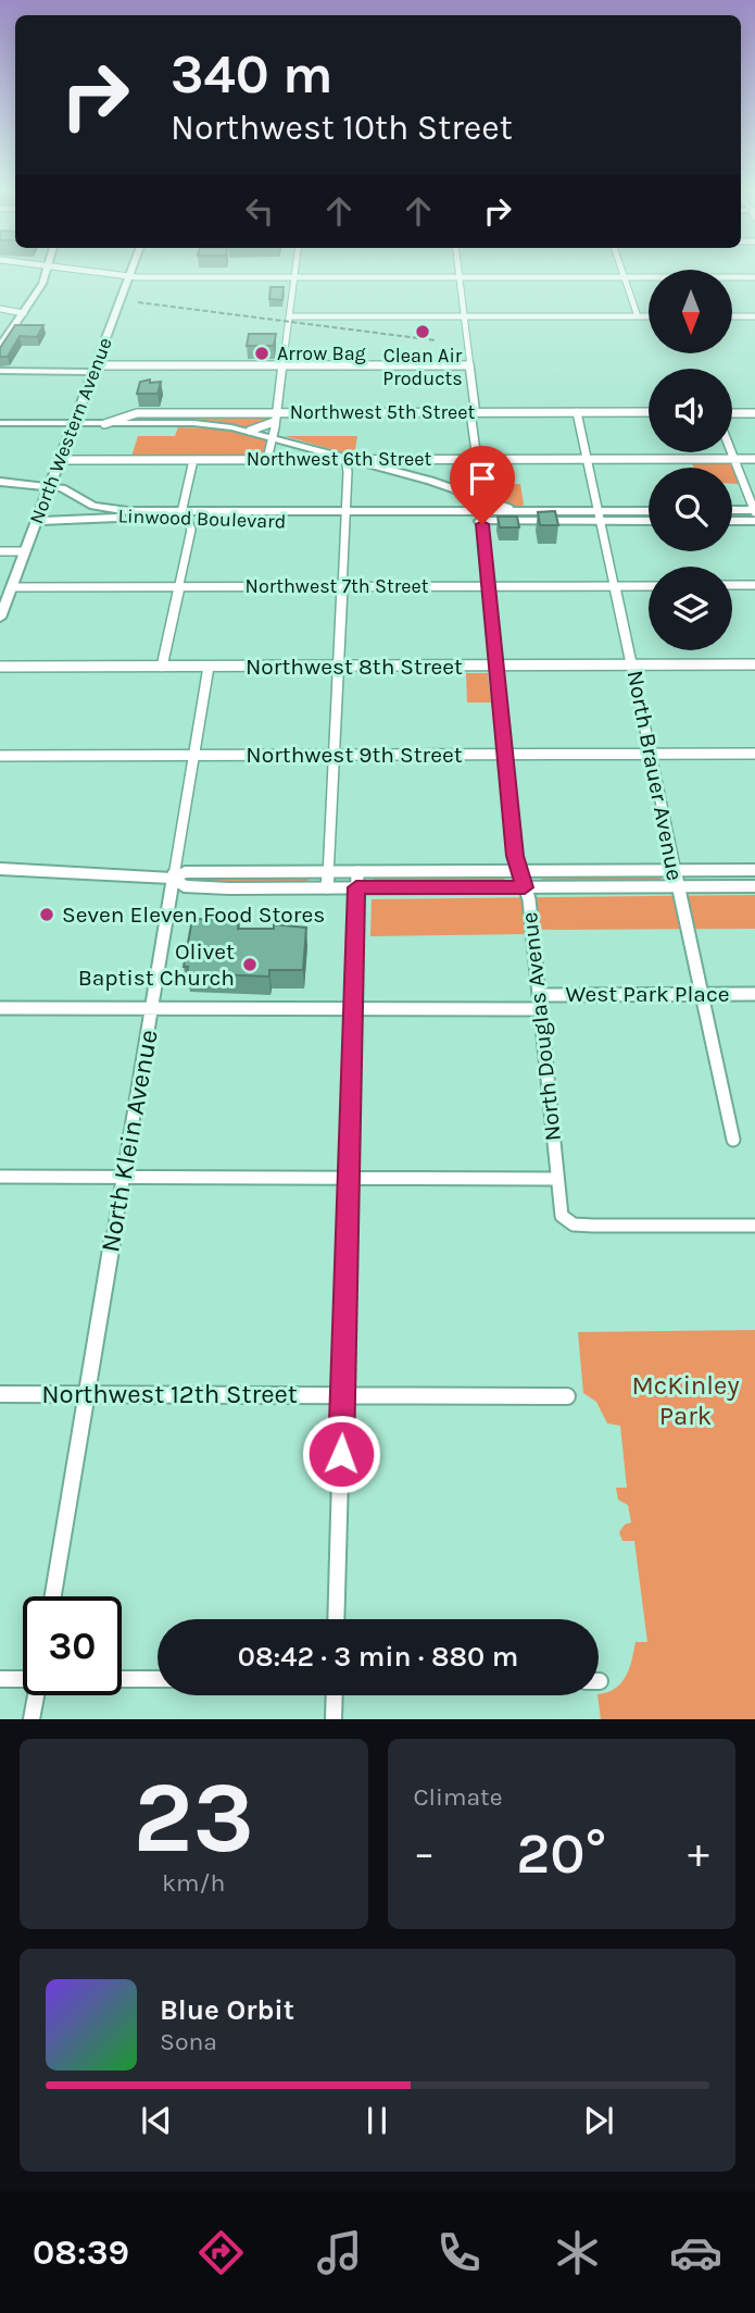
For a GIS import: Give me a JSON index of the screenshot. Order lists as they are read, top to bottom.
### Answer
{
  "streets": {
    "main road": ["North Western Avenue", "Linwood Boulevard"],
    "street": [
      "Northwest 5th Street",
      "Northwest 6th Street",
      "Northwest 7th Street",
      "Northwest 8th Street",
      "Northwest 9th Street",
      "North Brauer Avenue",
      "West Park Place",
      "North Douglas Avenue",
      "North Klein Avenue",
      "Northwest 12th Street"
    ]
  },
  "crossings": [
    ["Northwest 5th Street", "North Brauer Avenue"],
    ["North Western Avenue", "Northwest 6th Street"],
    ["North Western Avenue", "Linwood Boulevard"],
    ["North Western Avenue", "Northwest 7th Street"],
    ["Northwest 6th Street", "North Brauer Avenue"],
    ["Linwood Boulevard", "North Brauer Avenue"],
    ["Linwood Boulevard", "North Douglas Avenue"],
    ["Northwest 7th Street", "North Brauer Avenue"],
    ["Northwest 7th Street", "North Douglas Avenue"],
    ["Northwest 8th Street", "North Brauer Avenue"],
    ["Northwest 8th Street", "North Douglas Avenue"],
    ["Northwest 8th Street", "North Klein Avenue"],
    ["Northwest 9th Street", "North Brauer Avenue"],
    ["Northwest 9th Street", "North Douglas Avenue"],
    ["Northwest 9th Street", "North Klein Avenue"],
    ["North Brauer Avenue", "West Park Place"],
    ["West Park Place", "North Douglas Avenue"],
    ["West Park Place", "North Klein Avenue"],
    ["North Klein Avenue", "Northwest 12th Street"]
  ],
  "parks": ["McKinley Park"],
  "places": [
    "Clean Air Products",
    "Arrow Bag",
    "Seven Eleven Food Stores",
    "Olivet Baptist Church"
  ],
  "north": "bottom",
  "page": {
    "turn": ["340 m", "Northwest 10th Street"],
    "limit": "30",
    "trip": "08:42 · 3 min · 880 m",
    "tile": [
      ["23", "km/h"],
      "Climate"
    ],
    "heat": ["−", "20°", "+"],
    "song": ["Blue Orbit", "Sona"],
    "tabs": "08:39"
  }
}
